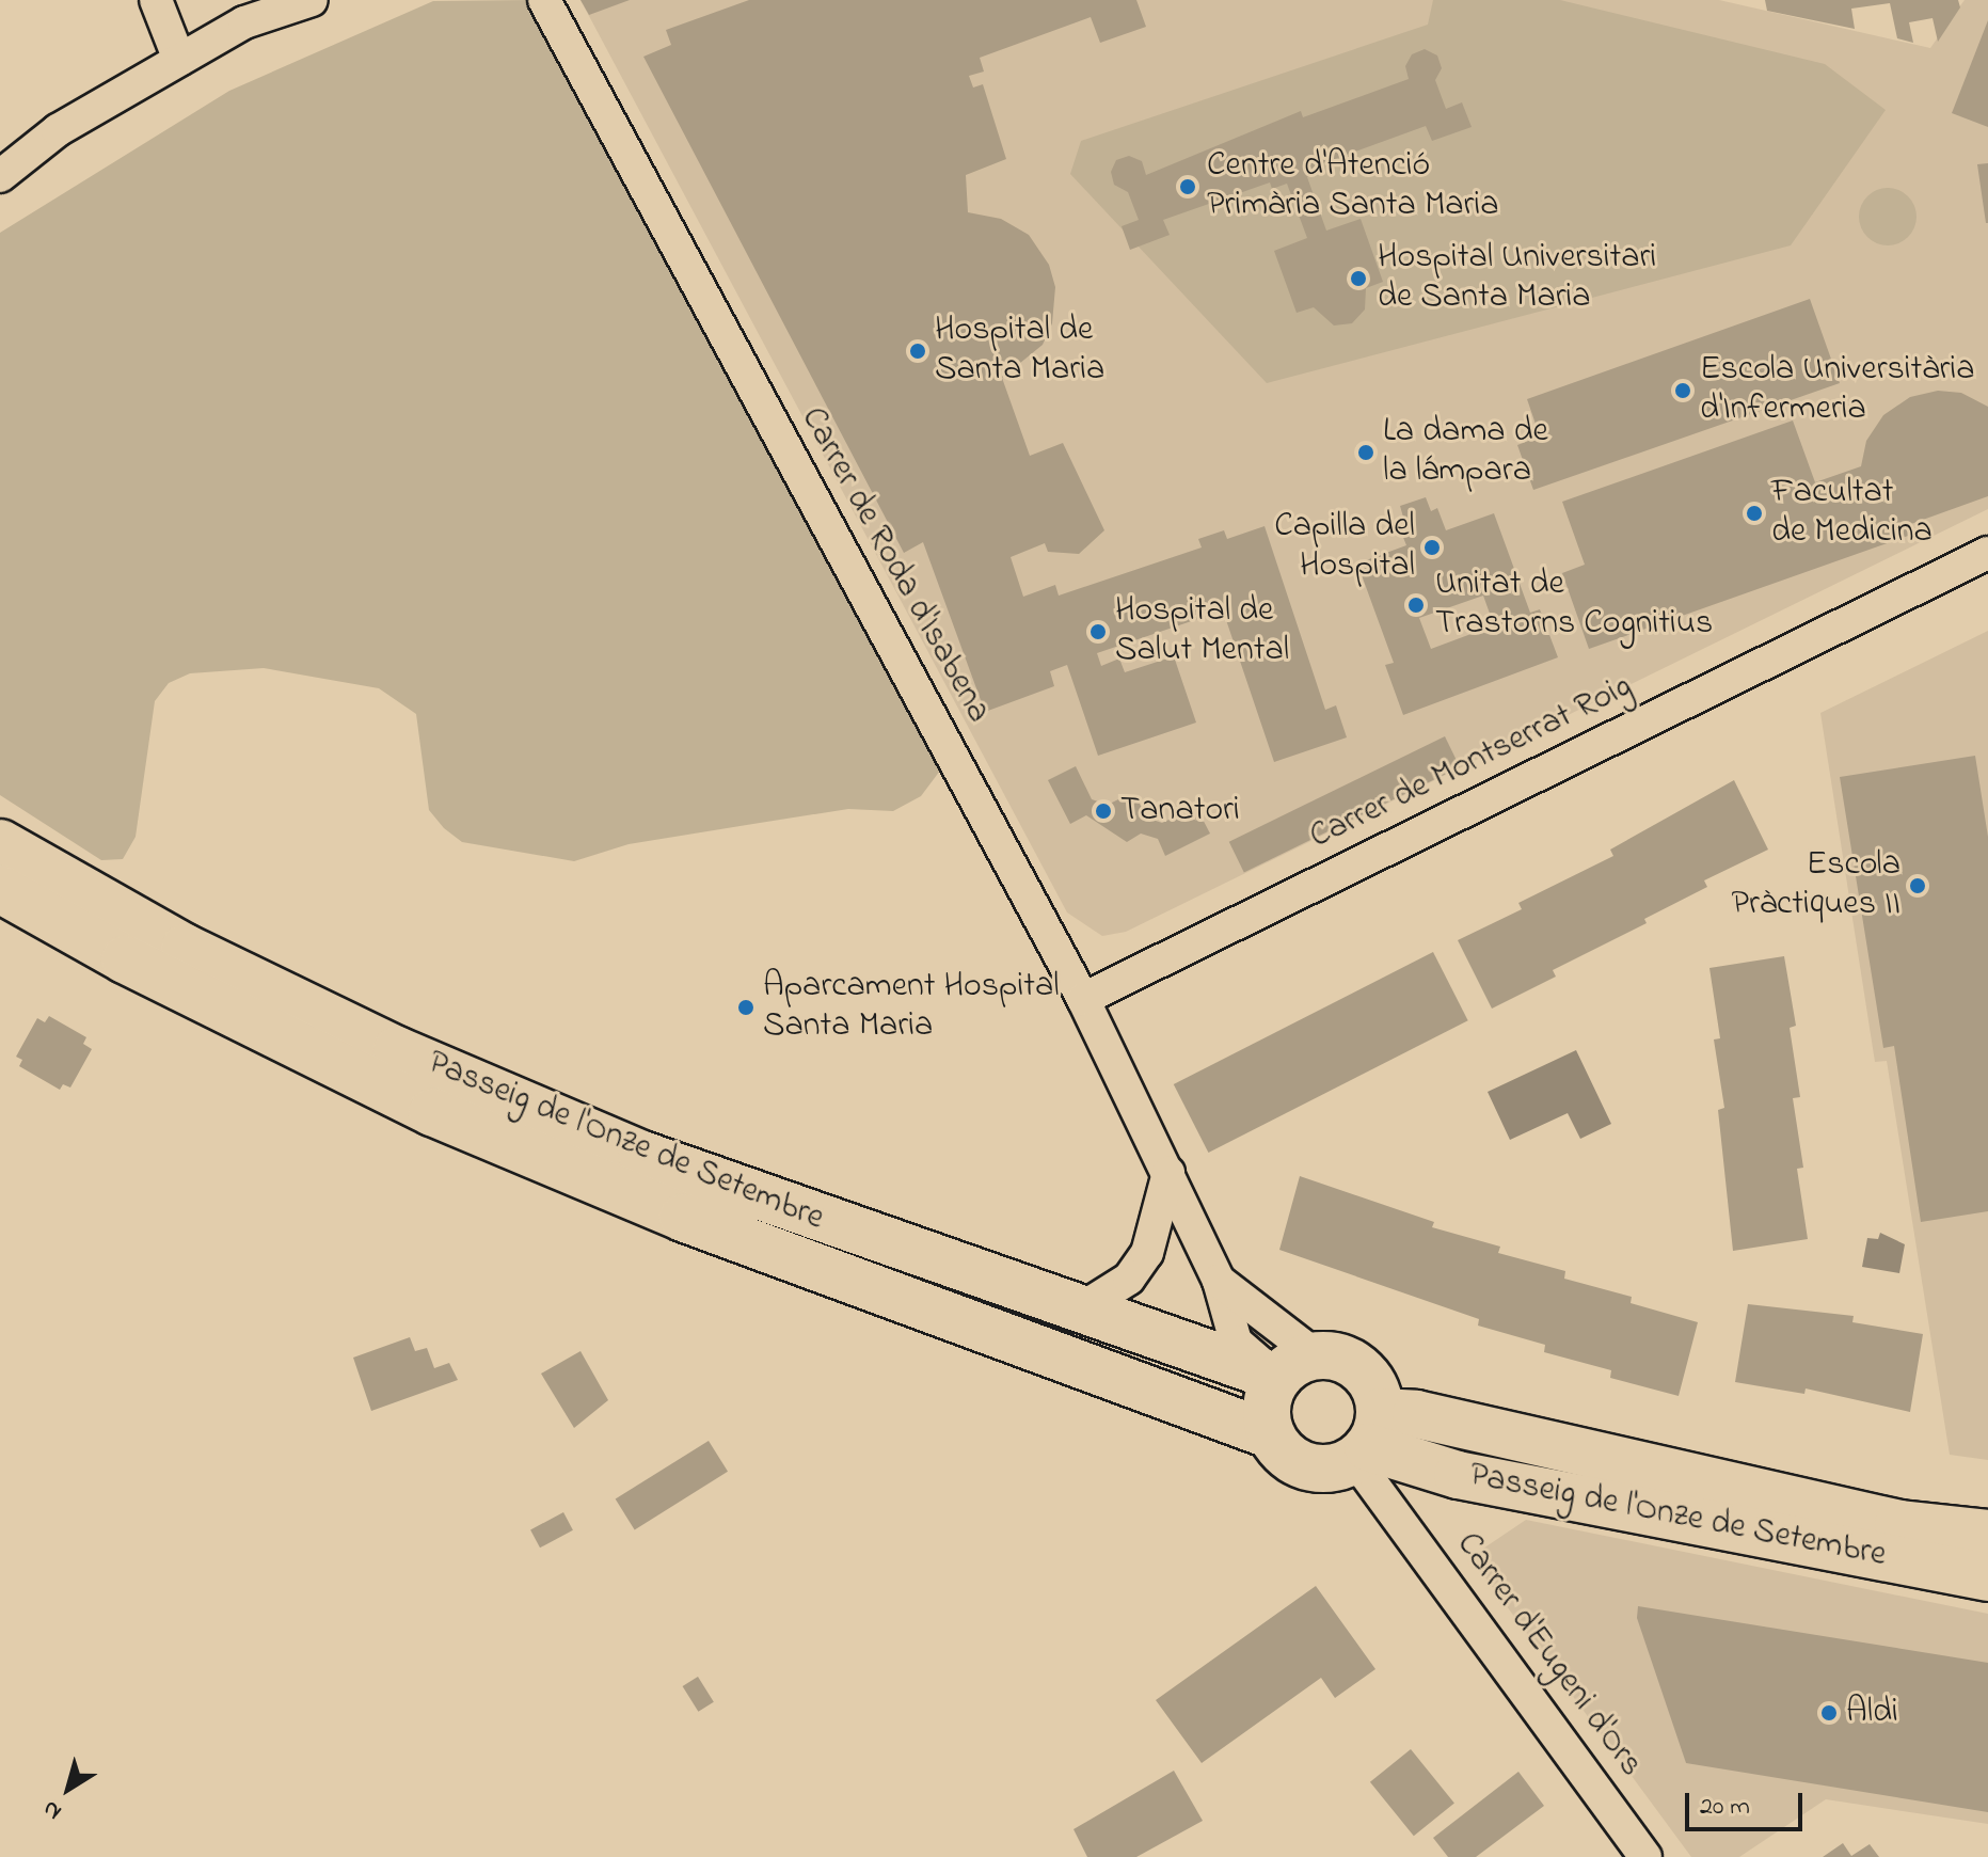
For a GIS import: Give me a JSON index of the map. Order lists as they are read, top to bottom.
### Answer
{
  "streets": {
    "street": [
      "Carrer de Roda d'Isabena",
      "Carrer de Montserrat Roig",
      "Passeig de l'Onze de Setembre",
      "Carrer d'Eugeni d'Ors"
    ]
  },
  "crossings": [
    ["Carrer de Roda d'Isabena", "Carrer de Montserrat Roig"],
    ["Carrer de Roda d'Isabena", "Passeig de l'Onze de Setembre"],
    ["Carrer de Roda d'Isabena", "Carrer d'Eugeni d'Ors"],
    ["Passeig de l'Onze de Setembre", "Carrer d'Eugeni d'Ors"]
  ],
  "places": [
    "Centre d'Atenció Primària Santa Maria",
    "Hospital Universitari de Santa Maria",
    "Hospital de Santa Maria",
    "Escola Universitària d'Infermeria",
    "La dama de la lámpara",
    "Facultat de Medicina",
    "Capilla del Hospital",
    "Unitat de Trastorns Cognitius",
    "Hospital de Salut Mental",
    "Tanatori",
    "Escola Pràctiques II",
    "Aparcament Hospital Santa Maria",
    "Aldi"
  ],
  "scale_bar": "20 m",
  "north": "bottom left"
}
